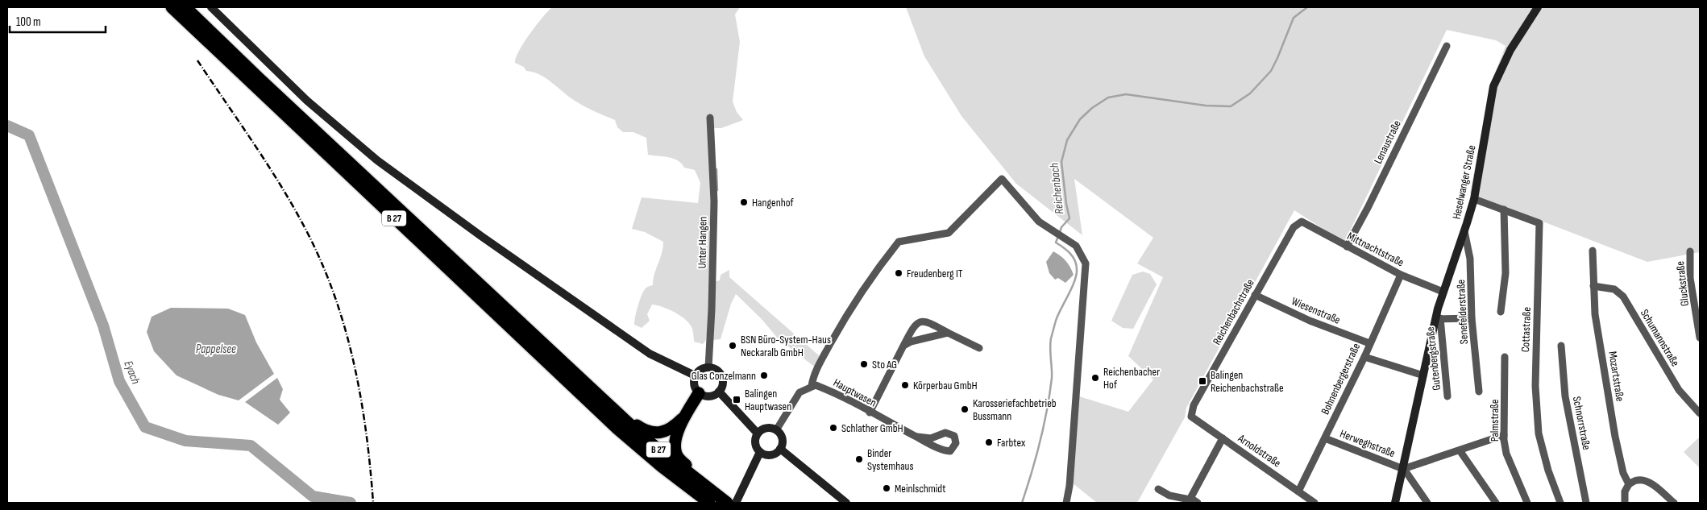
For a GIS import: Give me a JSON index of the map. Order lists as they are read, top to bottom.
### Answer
{
  "streets": {
    "highway": ["B 27"],
    "street": [
      "Lenaustraße",
      "Heselwanger Straße",
      "Unter Hangen",
      "Mittnachtstraße",
      "Gluckstraße",
      "Wiesenstraße",
      "Reichenbachstraße",
      "Senefelderstraße",
      "Cottastraße",
      "Schumannstraße",
      "Gutenbergstraße",
      "Mozartstraße",
      "Bohnenbergerstraße",
      "Hauptwasen",
      "Palmstraße",
      "Schnorrstraße",
      "Herweghstraße",
      "Arnoldstraße"
    ]
  },
  "crossings": [
    ["Lenaustraße", "Mittnachtstraße"],
    ["Heselwanger Straße", "Mittnachtstraße"],
    ["Heselwanger Straße", "Senefelderstraße"],
    ["Heselwanger Straße", "Cottastraße"],
    ["Heselwanger Straße", "Gutenbergstraße"],
    ["Heselwanger Straße", "Herweghstraße"],
    ["Mittnachtstraße", "Reichenbachstraße"],
    ["Mittnachtstraße", "Bohnenbergerstraße"],
    ["Wiesenstraße", "Reichenbachstraße"],
    ["Wiesenstraße", "Bohnenbergerstraße"],
    ["Reichenbachstraße", "Arnoldstraße"],
    ["Schumannstraße", "Mozartstraße"],
    ["Bohnenbergerstraße", "Herweghstraße"],
    ["Bohnenbergerstraße", "Arnoldstraße"]
  ],
  "water": ["Reichenbach", "Pappelsee", "Eyach"],
  "places": {
    "other": [
      "Hangenhof",
      "Freudenberg IT",
      "BSN Büro-System-Haus Neckaralb GmbH",
      "Sto AG",
      "Glas Conzelmann",
      "Reichenbacher Hof",
      "Körperbau GmbH",
      "Karosseriefachbetrieb Bussmann",
      "Schlather GmbH",
      "Farbtex",
      "Binder Systemhaus",
      "Meinlschmidt"
    ],
    "transit": ["Balingen Reichenbachstraße", "Balingen Hauptwasen"]
  },
  "scale_bar": "100 m"
}
